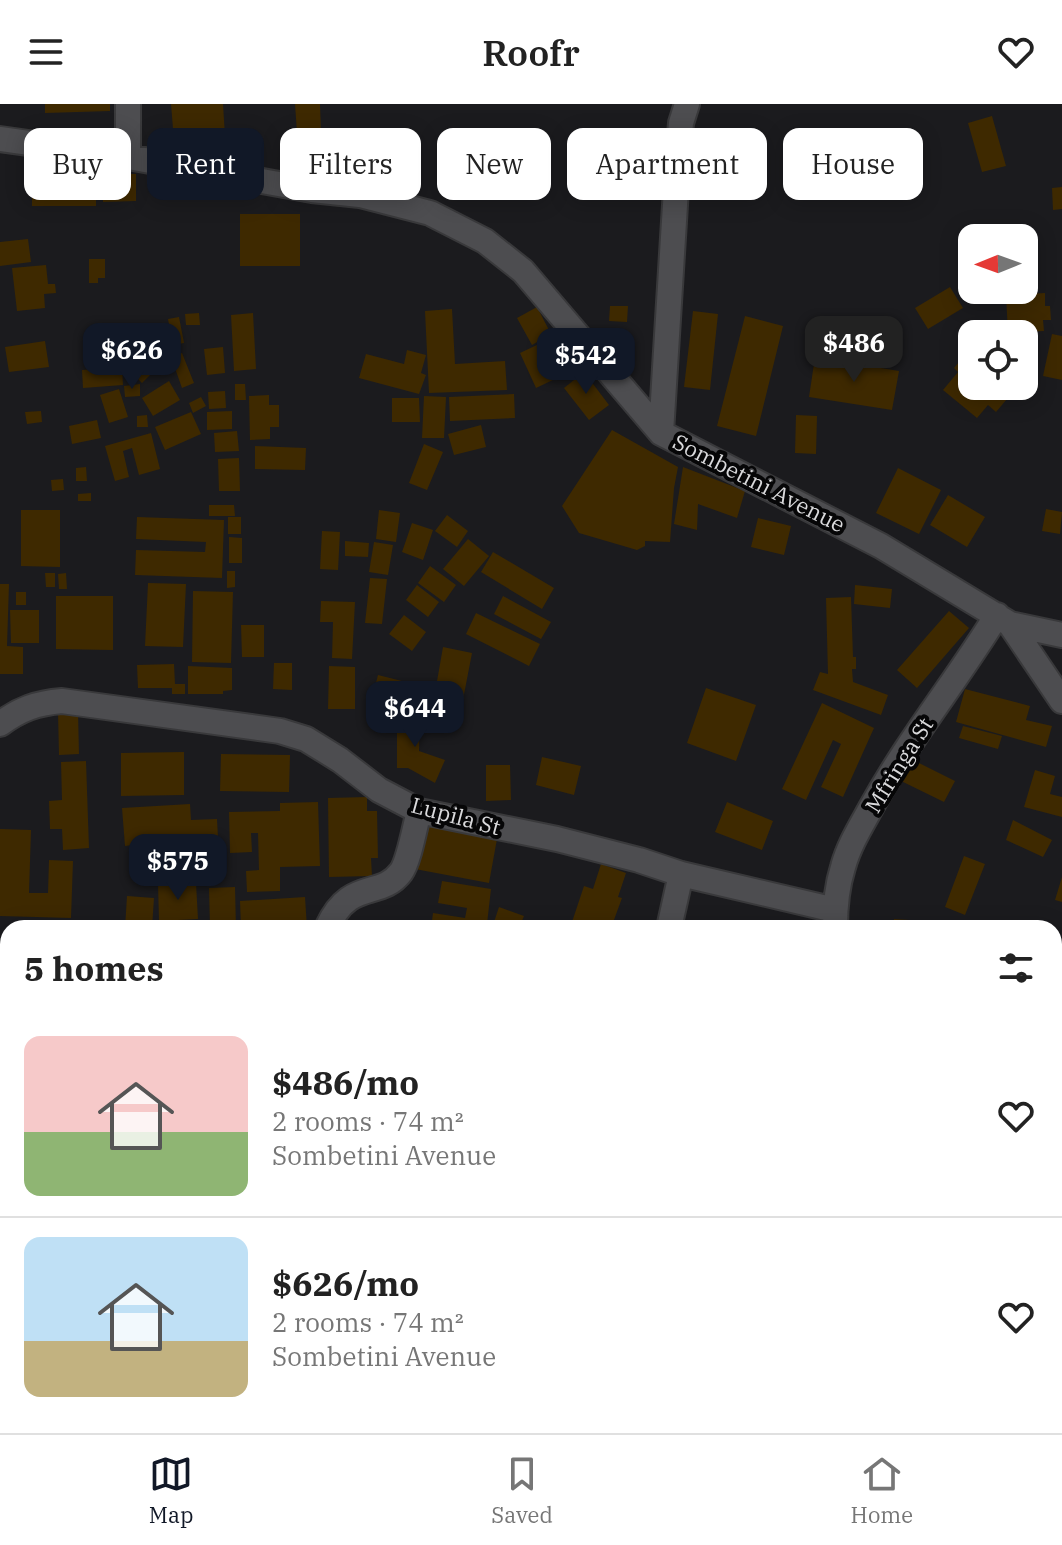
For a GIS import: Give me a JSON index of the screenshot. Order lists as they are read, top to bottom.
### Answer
{
  "streets": {
    "street": ["Sombetini Avenue", "Mfringa St", "Lupila St"]
  },
  "crossings": [
    ["Sombetini Avenue", "Mfringa St"],
    ["Mfringa St", "Lupila St"]
  ],
  "north": "left",
  "page": {
    "header": "Roofr",
    "chip": [
      "Buy",
      "Rent",
      "Filters",
      "New",
      "Apartment",
      "House"
    ],
    "price": [
      "$486",
      "$626",
      "$542",
      "$644",
      "$575"
    ],
    "heading": "5 homes",
    "list": [
      {
        "name": "$486/mo",
        "note": "2 rooms · 74 m² · Sombetini Avenue"
      },
      {
        "name": "$626/mo",
        "note": "2 rooms · 74 m² · Sombetini Avenue"
      }
    ],
    "tabs": ["Map", "Saved", "Home"]
  }
}
